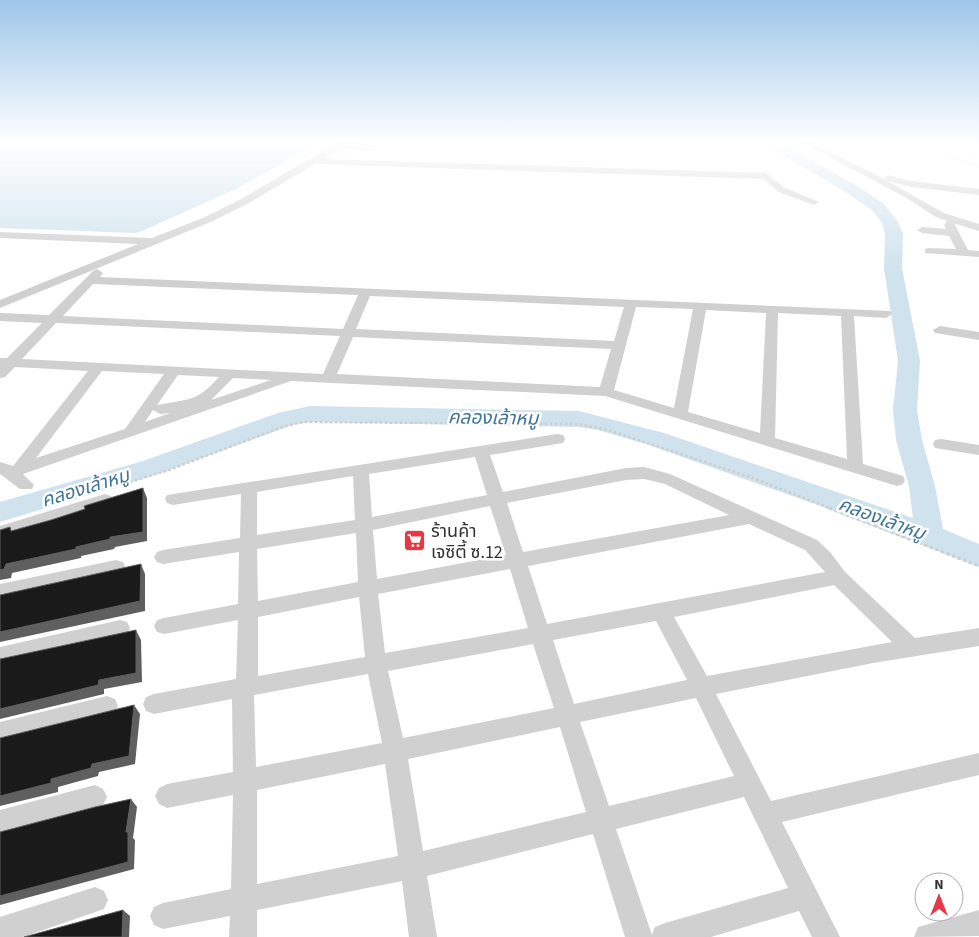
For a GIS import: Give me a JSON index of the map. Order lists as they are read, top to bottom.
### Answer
{
  "water": ["คลองเล้าหมู"],
  "places": {
    "supermarket": ["ร้านค้า เจซิตี้ ซ.12"]
  },
  "north": "top"
}
